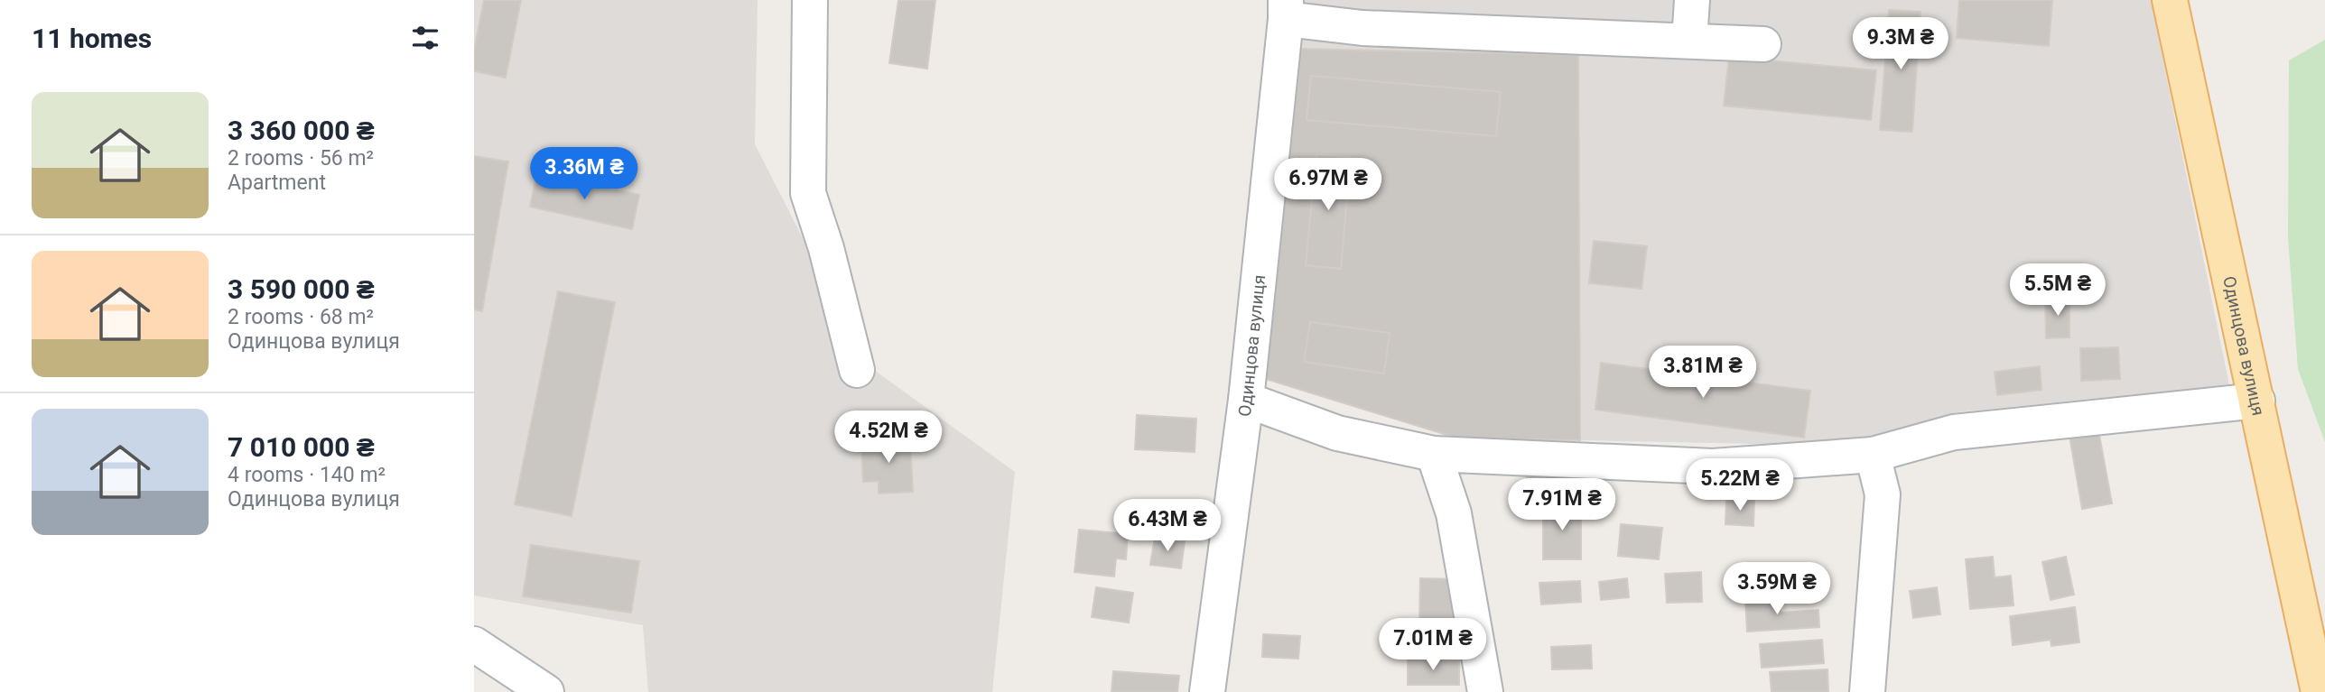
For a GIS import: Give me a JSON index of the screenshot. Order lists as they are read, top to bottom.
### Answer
{
  "streets": {
    "main road": ["Одинцова вулиця"]
  },
  "page": {
    "heading": "11 homes",
    "price": [
      "9.3M ₴",
      "3.36M ₴",
      "6.97M ₴",
      "5.5M ₴",
      "3.81M ₴",
      "4.52M ₴",
      "5.22M ₴",
      "7.91M ₴",
      "6.43M ₴",
      "3.59M ₴",
      "7.01M ₴"
    ],
    "list": [
      {
        "name": "3 360 000 ₴",
        "note": "2 rooms · 56 m² · Apartment"
      },
      {
        "name": "3 590 000 ₴",
        "note": "2 rooms · 68 m² · Одинцова вулиця"
      },
      {
        "name": "7 010 000 ₴",
        "note": "4 rooms · 140 m² · Одинцова вулиця"
      }
    ]
  }
}
